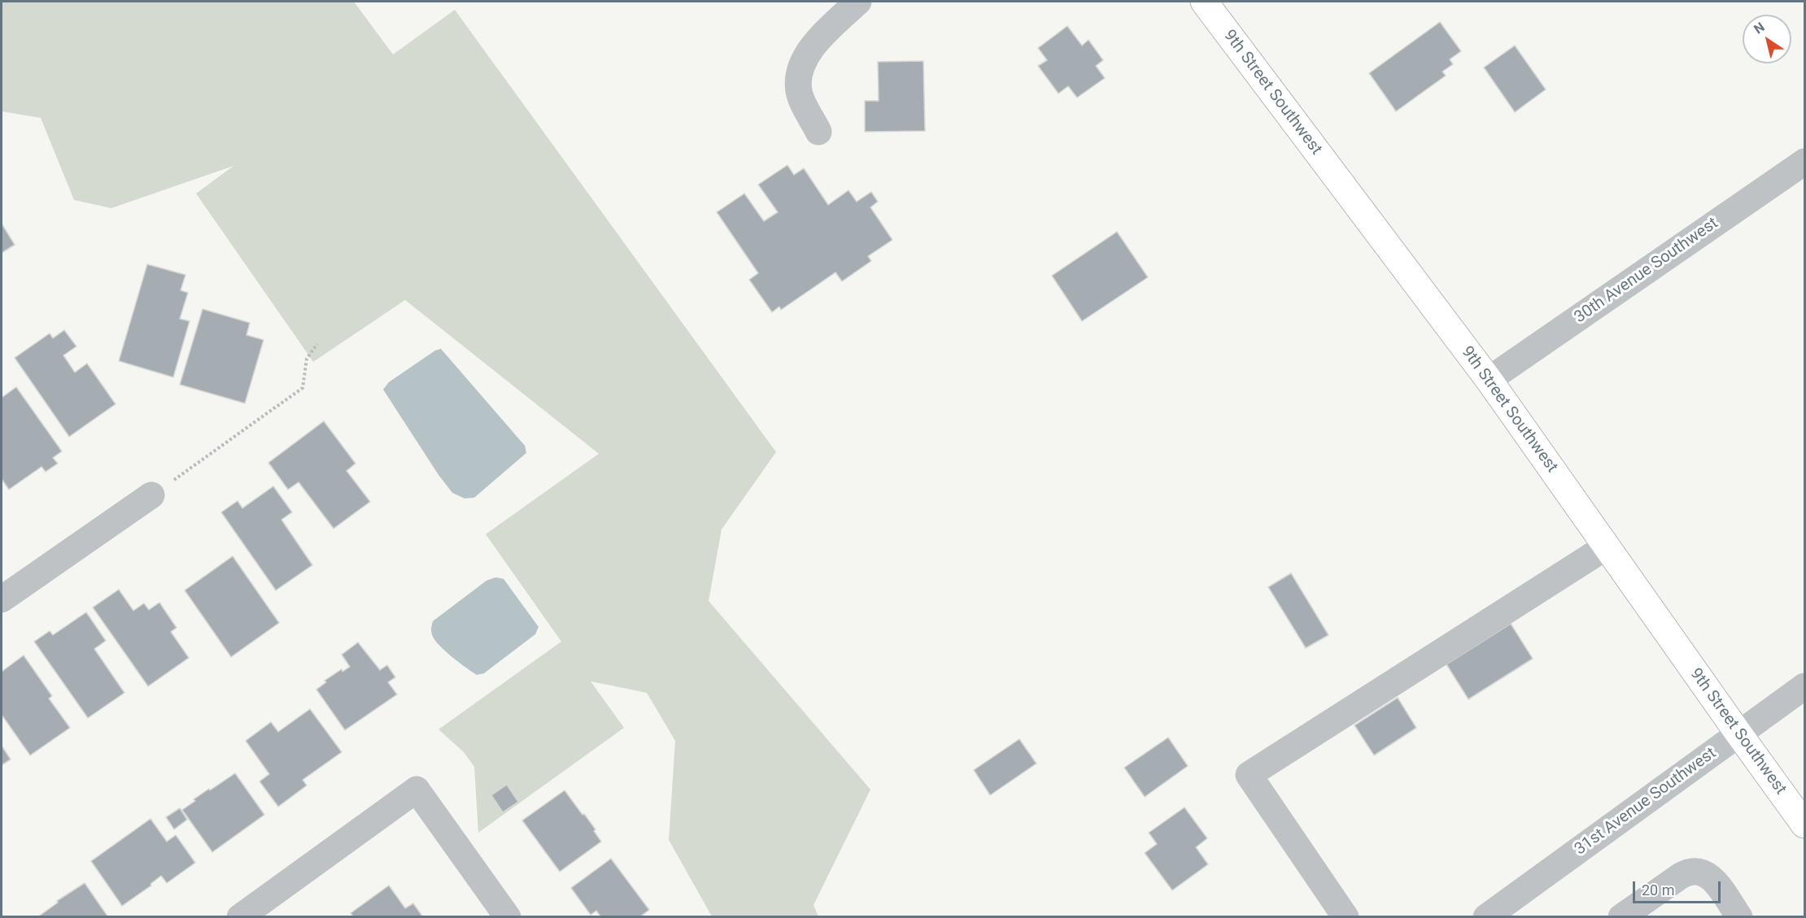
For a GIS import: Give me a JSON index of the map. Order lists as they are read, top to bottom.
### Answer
{
  "streets": {
    "main road": ["9th Street Southwest"],
    "street": ["30th Avenue Southwest", "31st Avenue Southwest"]
  },
  "crossings": [
    ["9th Street Southwest", "30th Avenue Southwest"],
    ["9th Street Southwest", "31st Avenue Southwest"]
  ],
  "scale_bar": "20 m",
  "north": "top left"
}
